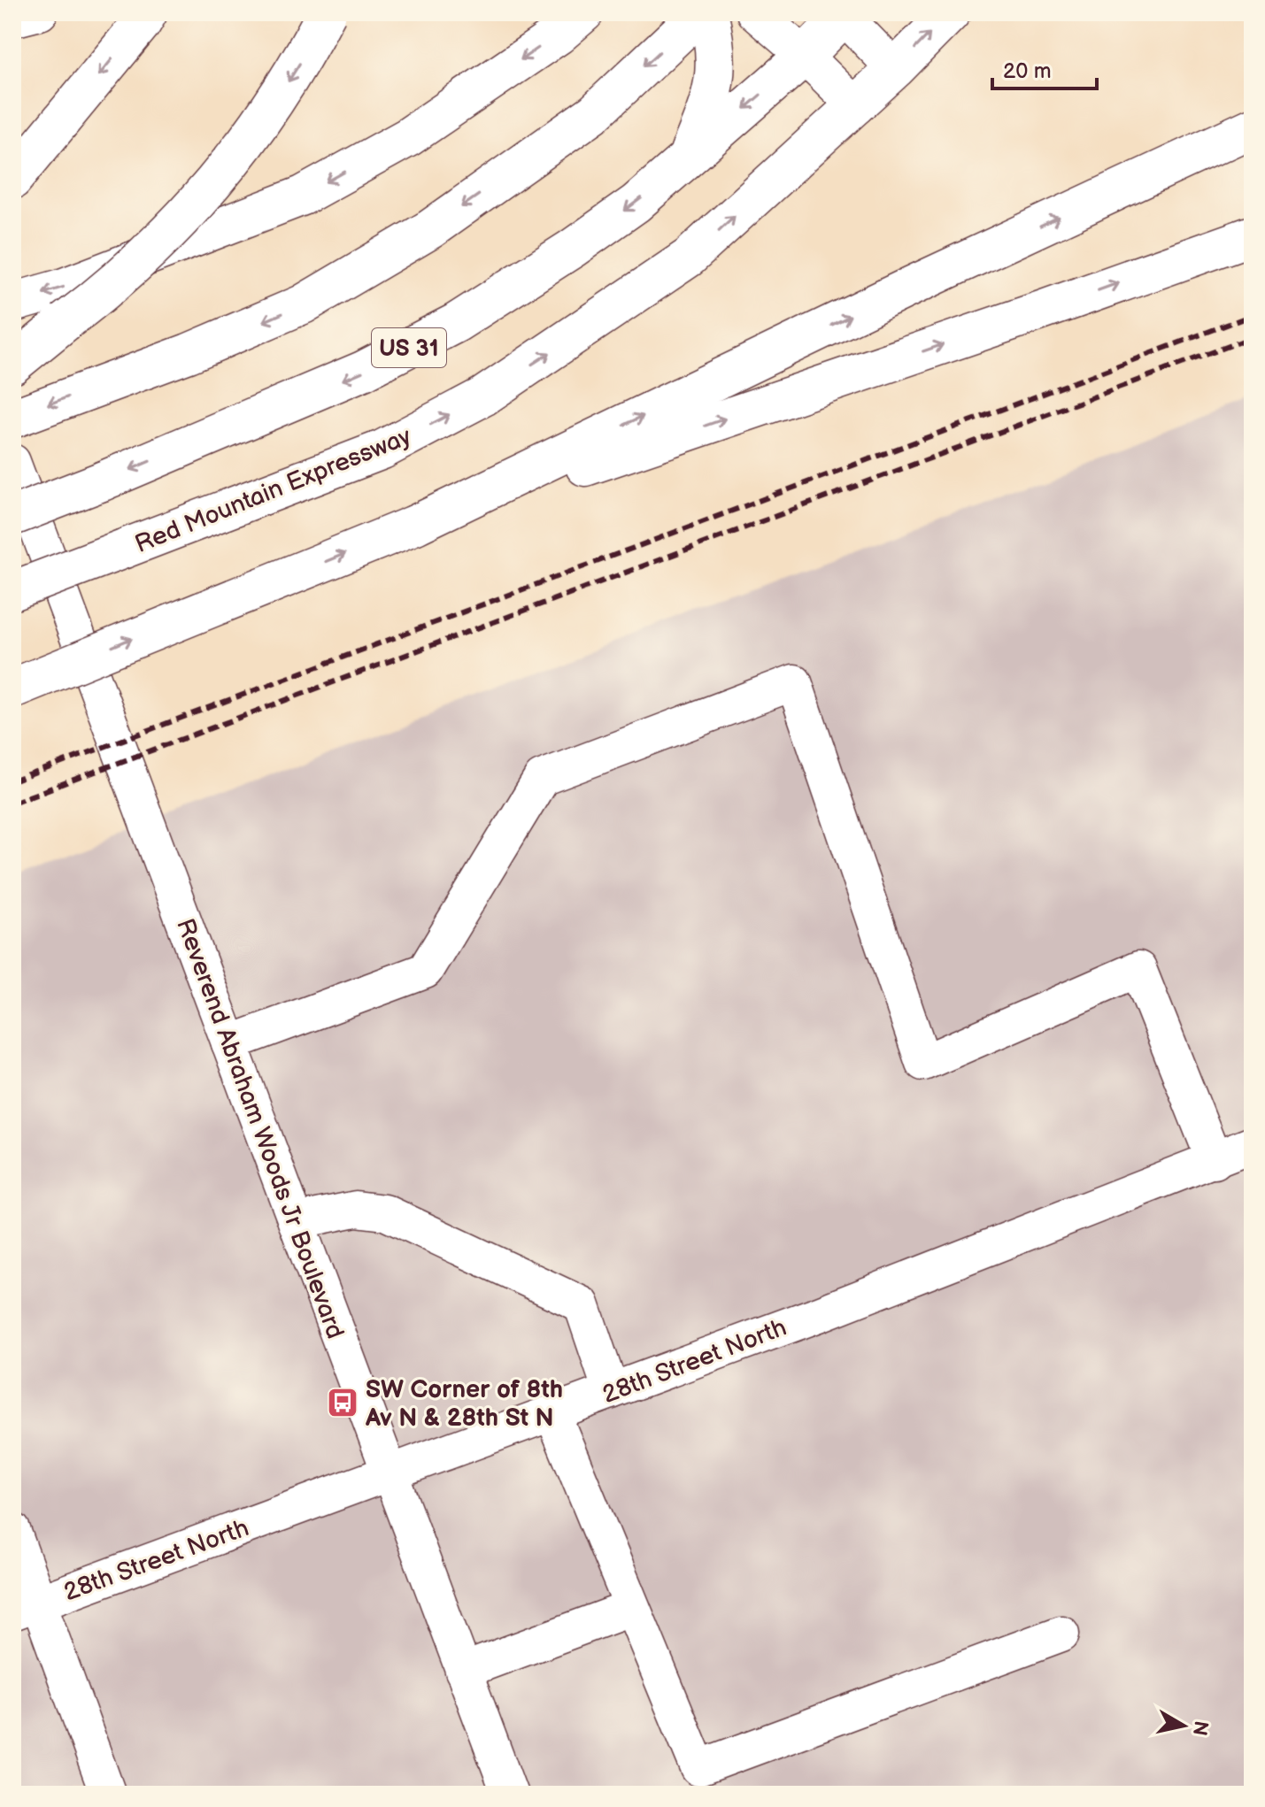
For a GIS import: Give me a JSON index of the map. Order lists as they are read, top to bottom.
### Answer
{
  "streets": {
    "main road": ["US 31", "Red Mountain Expressway"],
    "street": ["Reverend Abraham Woods Jr Boulevard", "28th Street North"]
  },
  "crossings": [
    ["Reverend Abraham Woods Jr Boulevard", "28th Street North"]
  ],
  "places": {
    "bus stop": ["SW Corner of 8th Av N & 28th St N"]
  },
  "scale_bar": "20 m",
  "north": "right"
}
